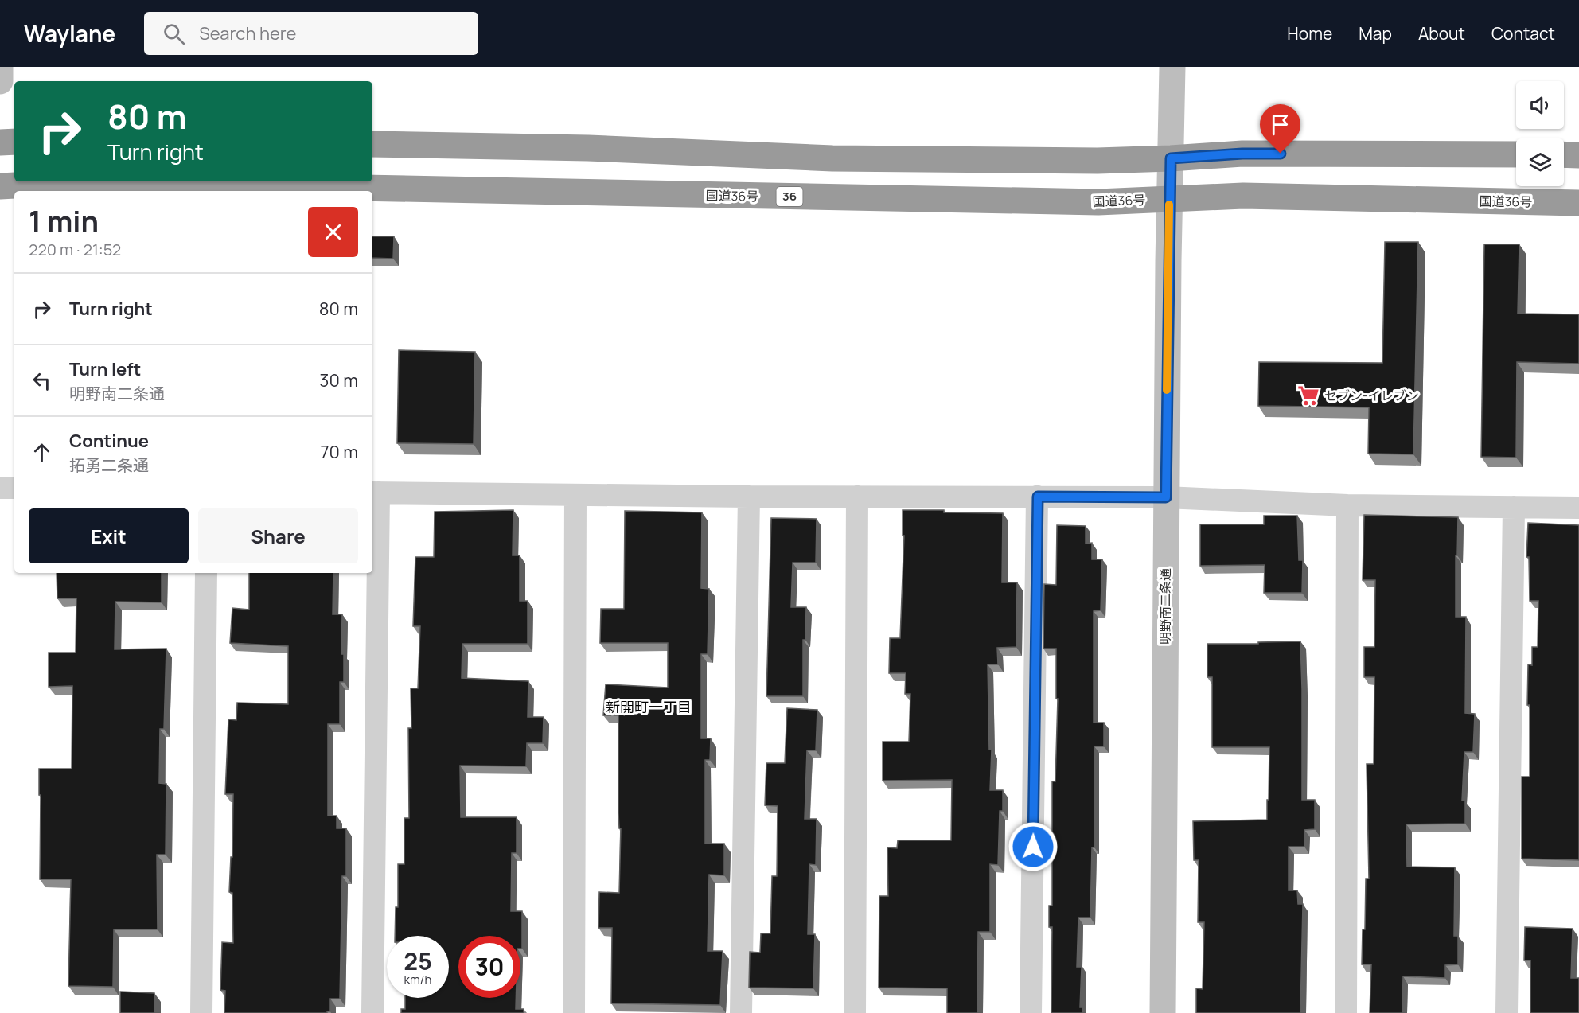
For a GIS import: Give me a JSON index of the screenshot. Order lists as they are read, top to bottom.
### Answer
{
  "streets": {
    "highway": ["国道36号", "36"],
    "street": ["明野南二条通"]
  },
  "crossings": [
    ["国道36号", "明野南二条通"]
  ],
  "districts": ["新開町一丁目"],
  "places": {
    "supermarket": ["セブン-イレブン"]
  },
  "page": {
    "header": "Waylane",
    "search": "Search here",
    "nav": [
      "Home",
      "Map",
      "About",
      "Contact"
    ],
    "turn": ["80 m", "Turn right"],
    "heading": ["1 min", "220 m · 21:52"],
    "list": [
      {
        "name": "Turn right",
        "value": "80 m"
      },
      {
        "name": "Turn left",
        "note": "明野南二条通",
        "value": "30 m"
      },
      {
        "name": "Continue",
        "note": "拓勇二条通",
        "value": "70 m"
      }
    ],
    "buttons": ["Exit", "Share"],
    "speed": "25 km/h",
    "limit": "30"
  }
}
